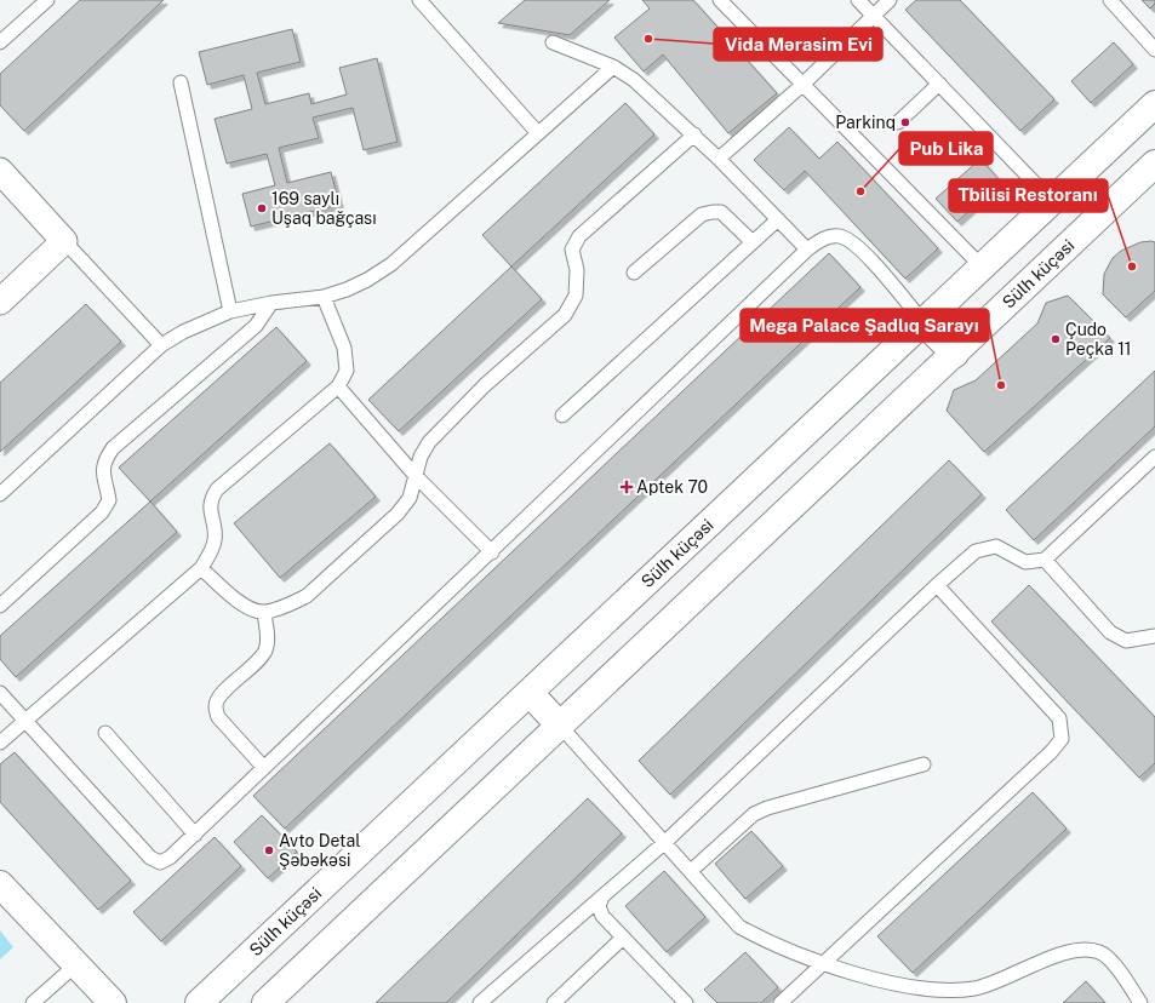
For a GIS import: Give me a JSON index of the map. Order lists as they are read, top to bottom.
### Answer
{
  "streets": {
    "main road": ["Sülh küçəsi"]
  },
  "places": {
    "other": [
      "Vida Mərasim Evi",
      "Parkinq",
      "Pub Lika",
      "169 saylı Uşaq bağçası",
      "Tbilisi Restoranı",
      "Çudo Peçka 11",
      "Mega Palace Şadlıq Sarayı",
      "Avto Detal Şəbəkəsi"
    ],
    "health": ["Aptek 70"]
  }
}
